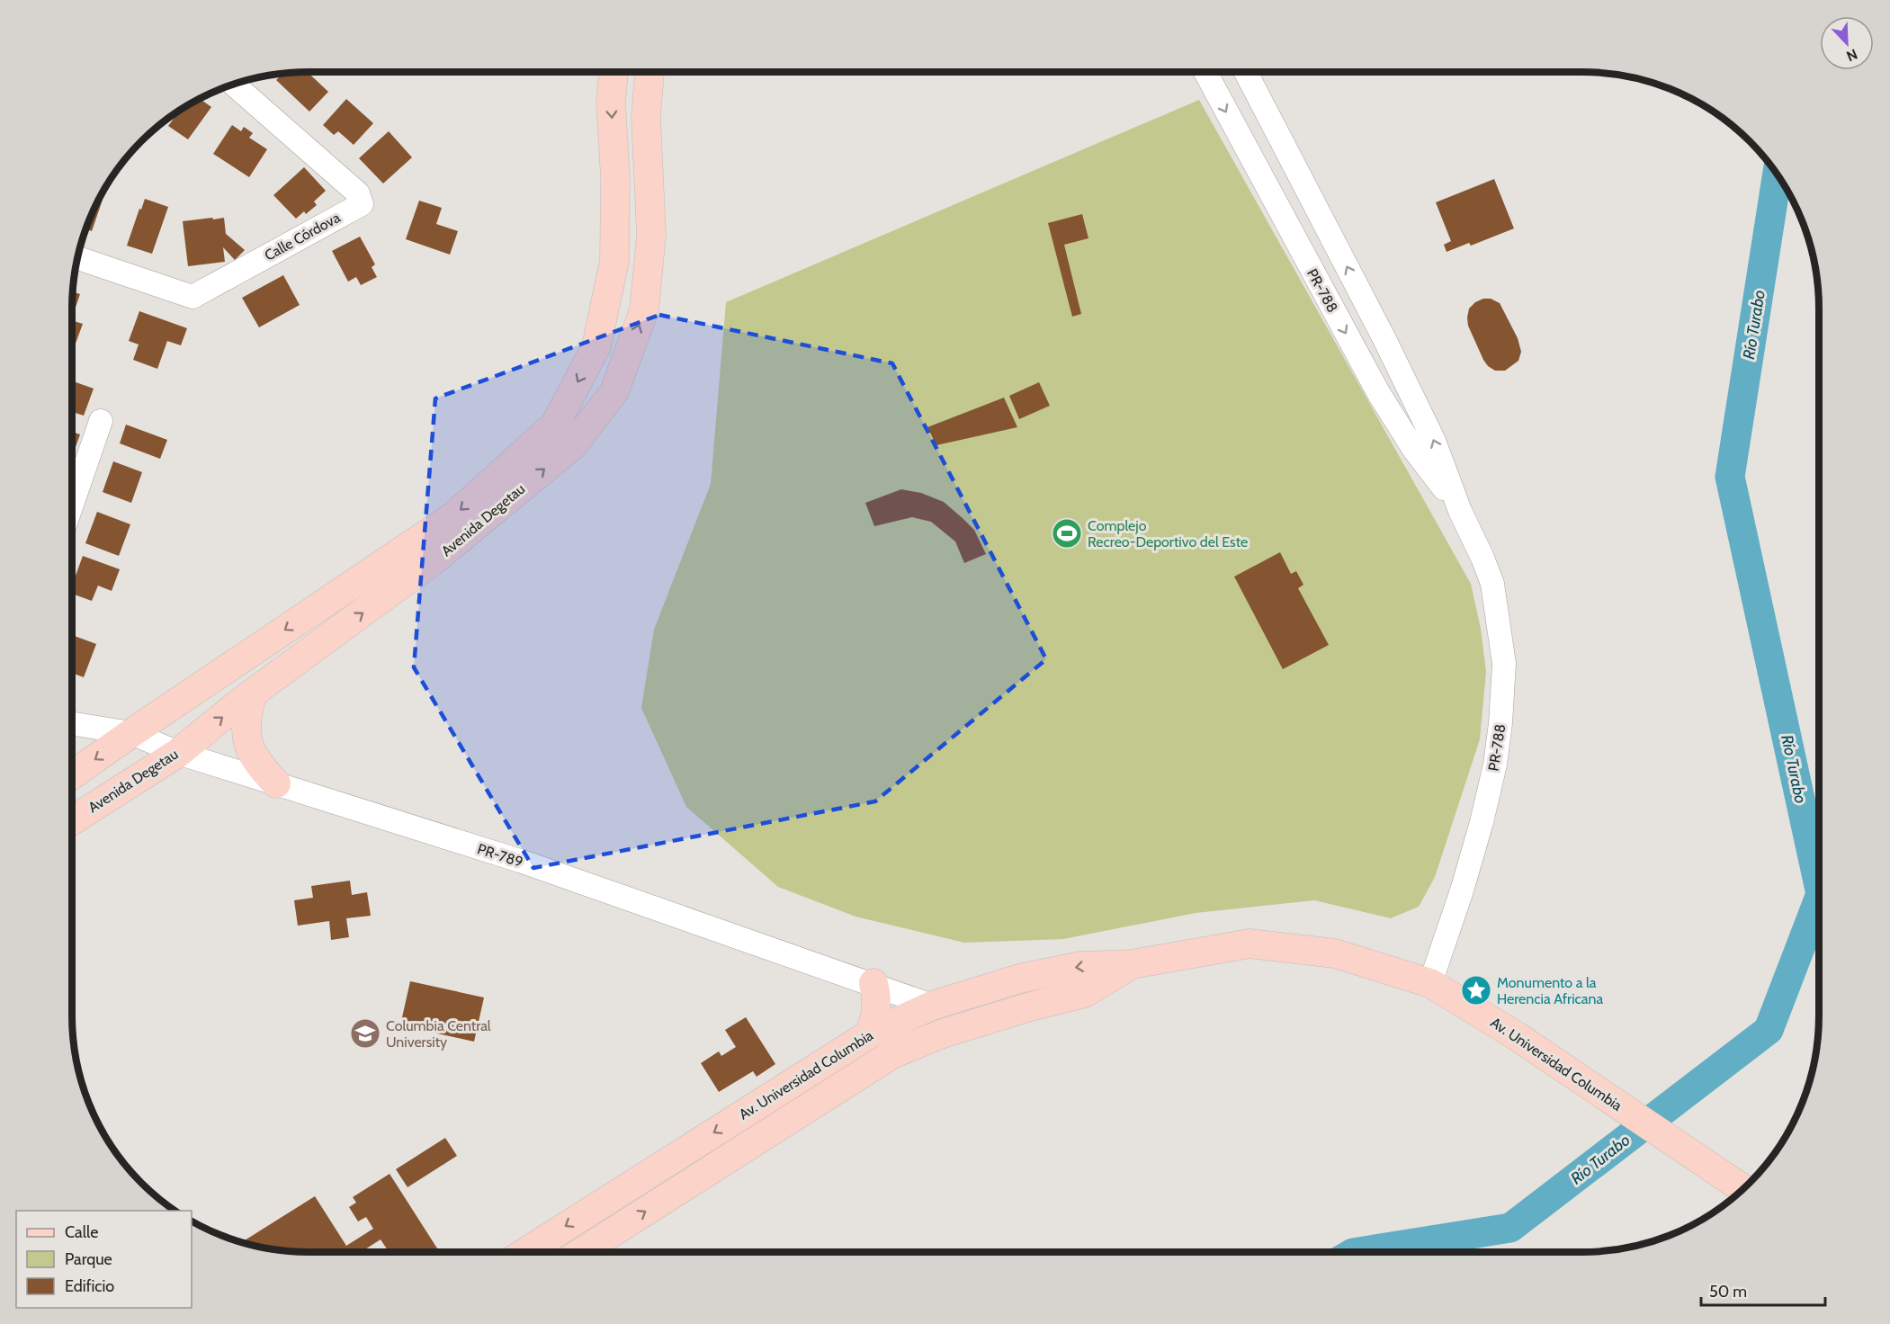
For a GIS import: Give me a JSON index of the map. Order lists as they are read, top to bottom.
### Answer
{
  "streets": {
    "main road": ["Avenida Degetau", "Av. Universidad Columbia"],
    "street": ["Calle Córdova", "PR-788", "PR-789"]
  },
  "crossings": [
    ["PR-788", "Av. Universidad Columbia"],
    ["Avenida Degetau", "PR-789"],
    ["PR-789", "Av. Universidad Columbia"]
  ],
  "water": ["Río Turabo"],
  "places": {
    "sports": ["Complejo Recreo-Deportivo del Este"],
    "place": ["Monumento a la Herencia Africana"],
    "school or university": ["Columbia Central University"]
  },
  "legend": ["Calle", "Parque", "Edificio"],
  "scale_bar": "50 m",
  "north": "bottom right"
}
